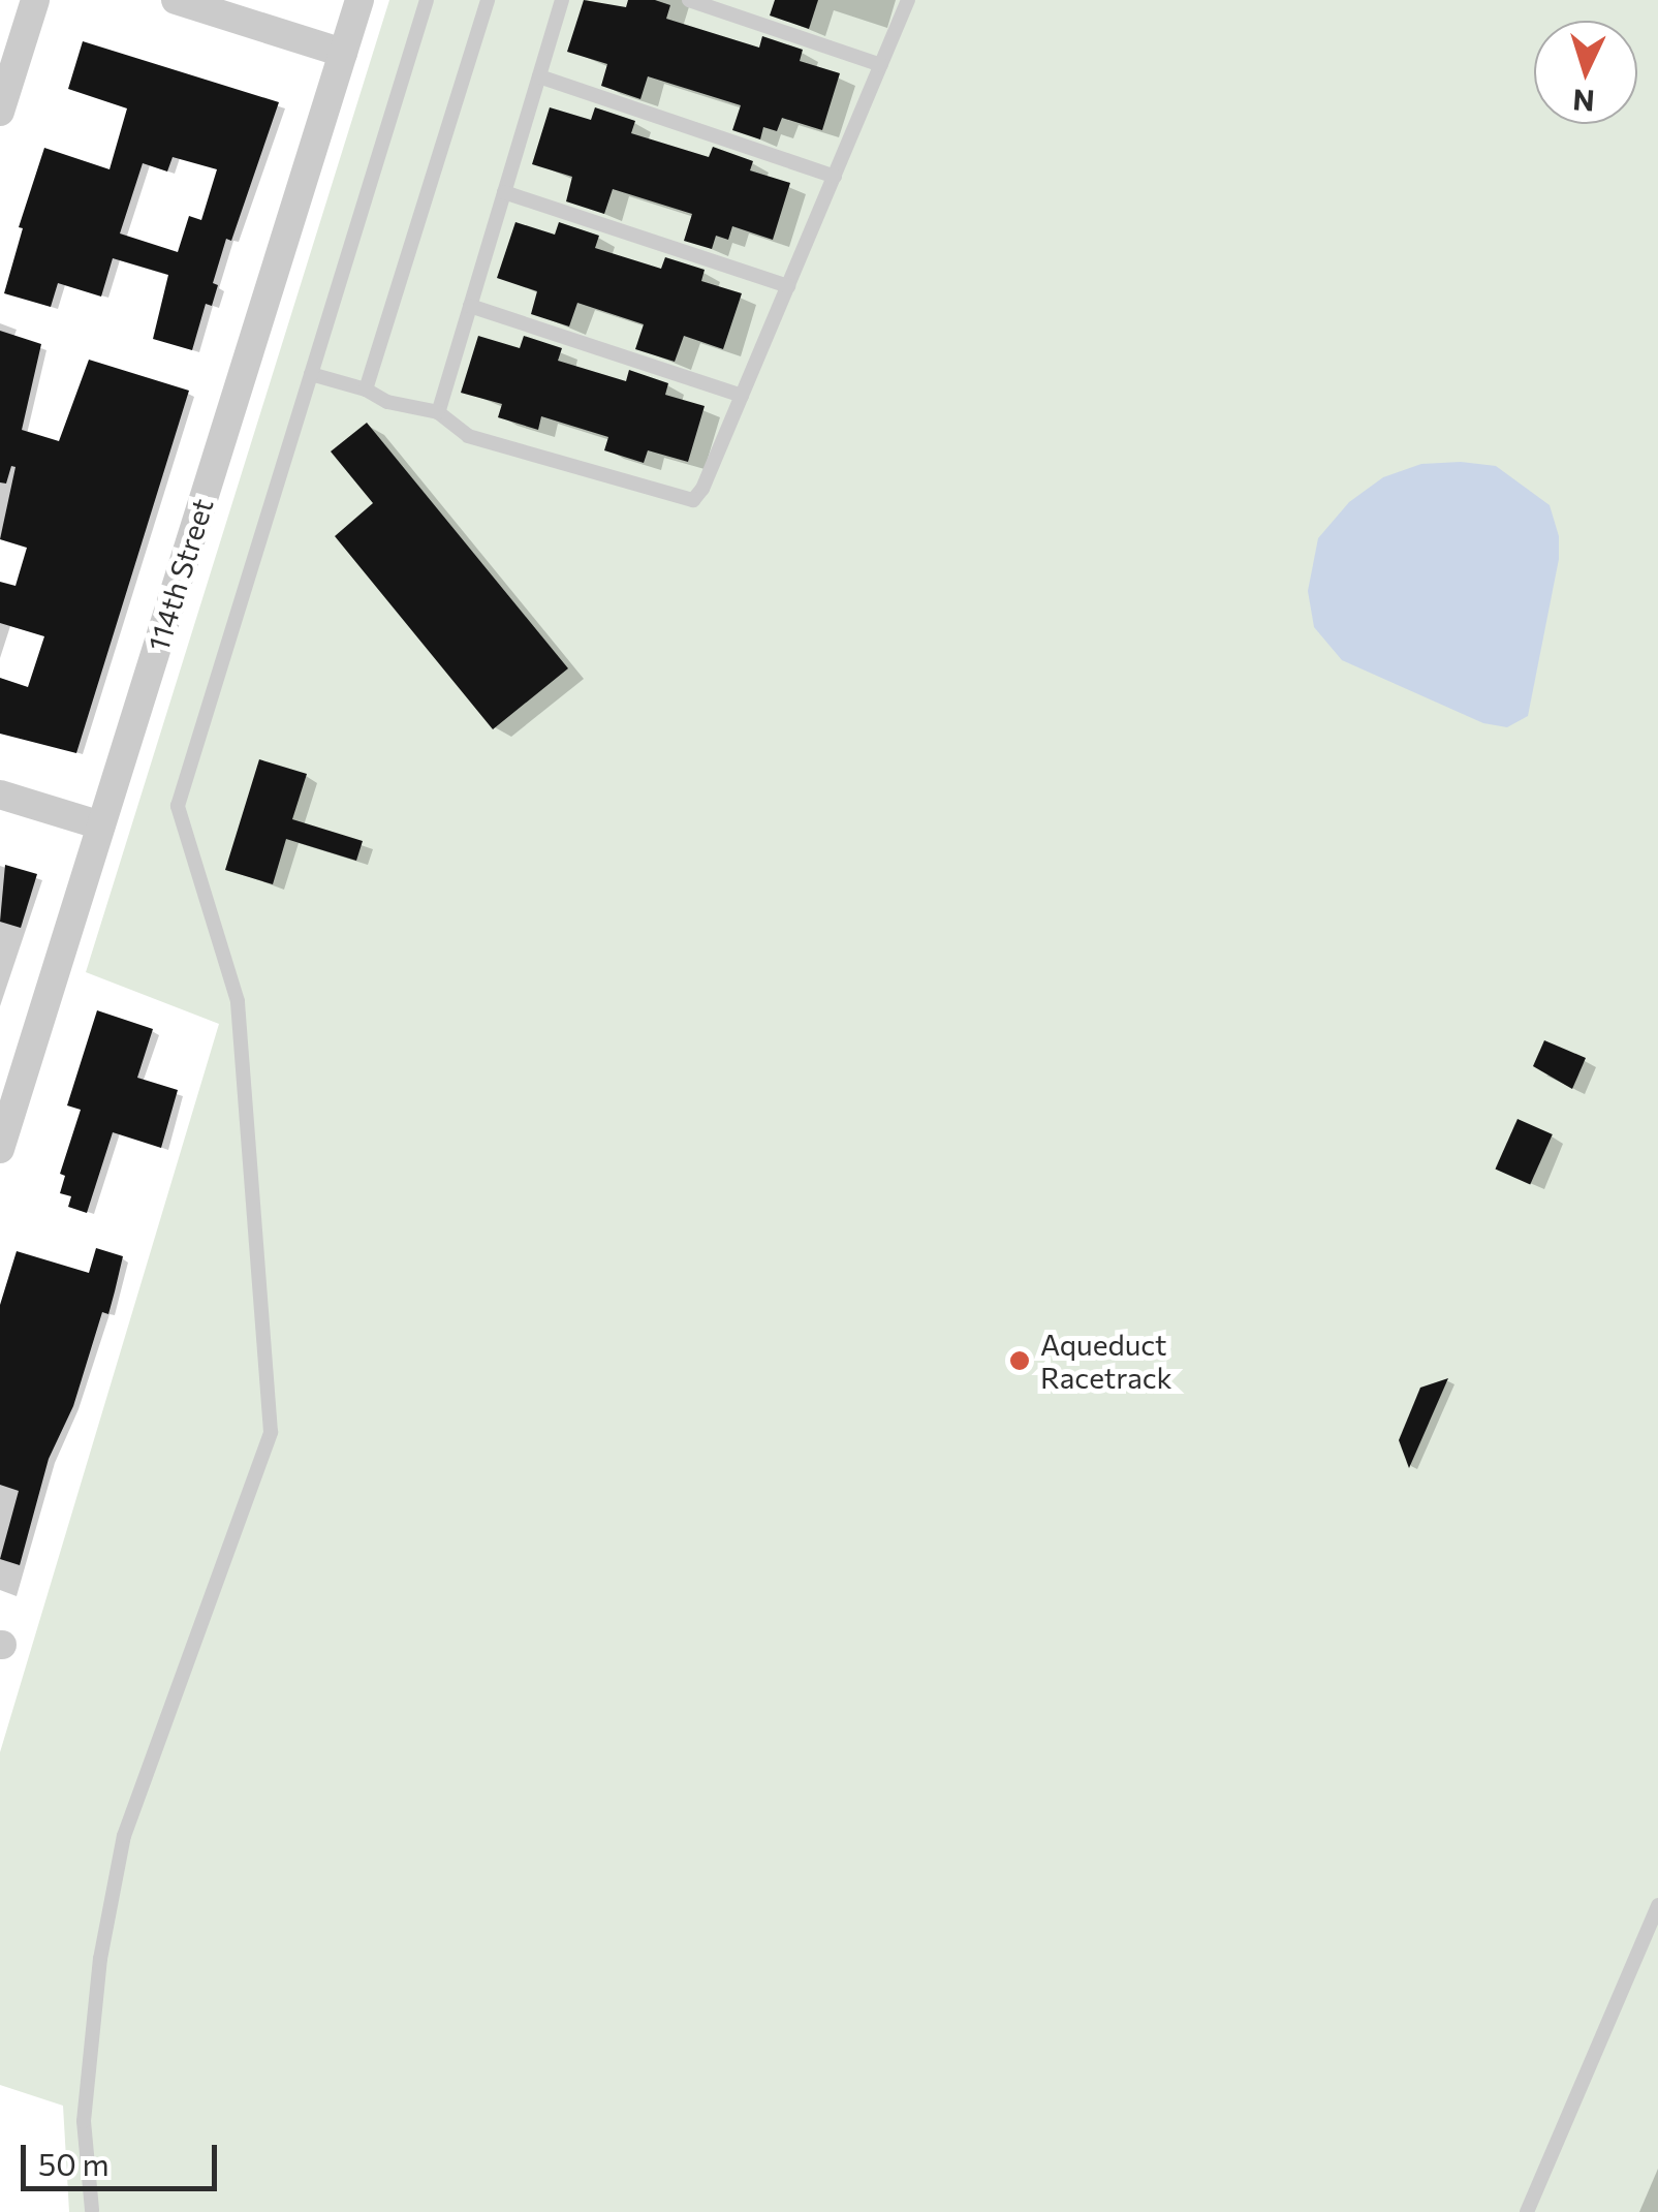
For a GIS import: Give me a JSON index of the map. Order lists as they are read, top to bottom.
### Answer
{
  "streets": {
    "street": ["114th Street"]
  },
  "places": ["Aqueduct Racetrack"],
  "scale_bar": "50 m",
  "north": "bottom"
}
